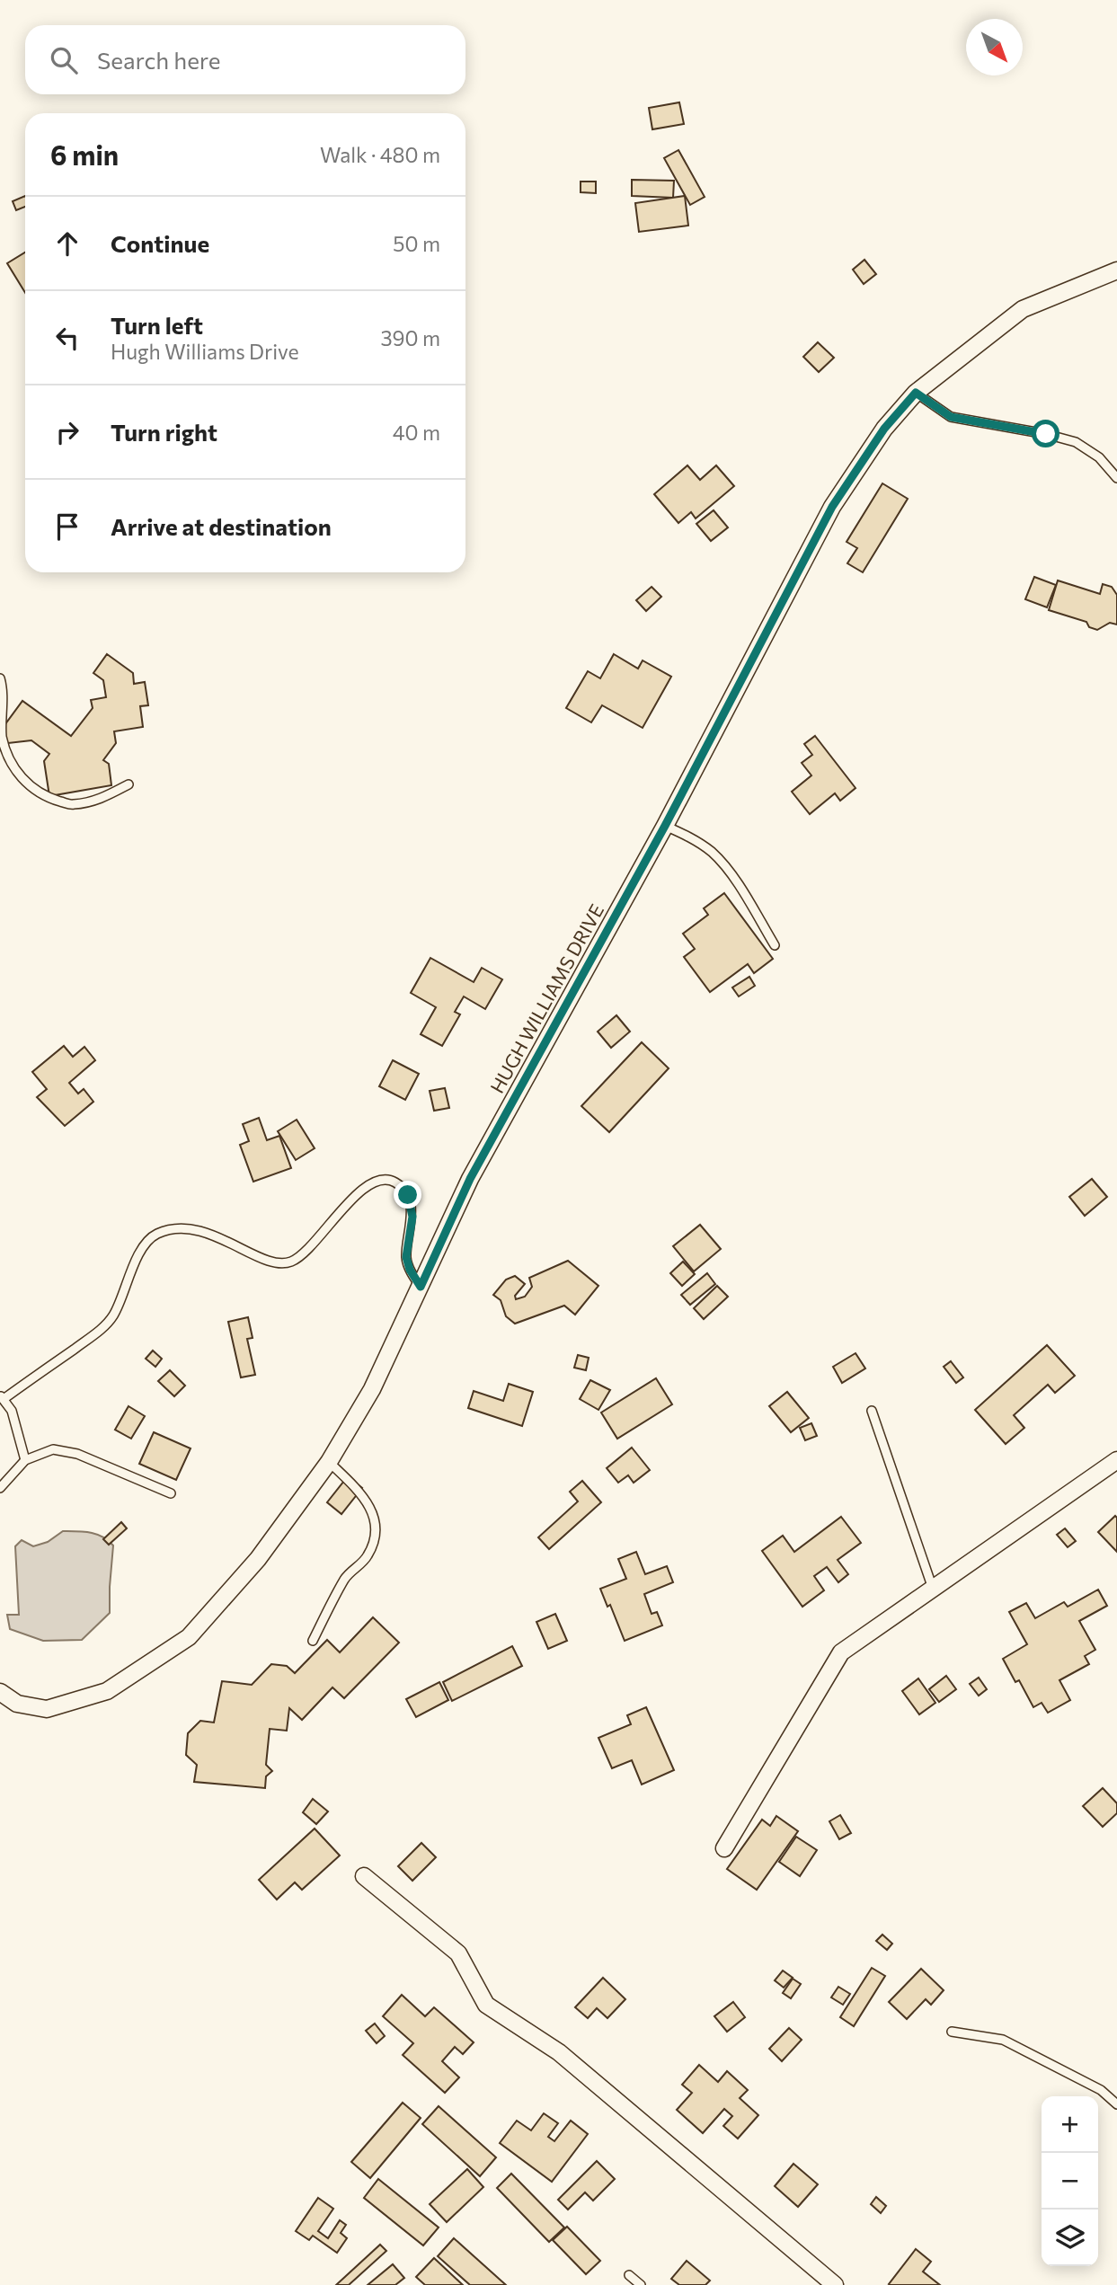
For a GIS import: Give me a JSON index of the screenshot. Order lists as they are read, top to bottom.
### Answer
{
  "streets": {
    "street": ["HUGH WILLIAMS DRIVE"]
  },
  "north": "bottom right",
  "page": {
    "search": "Search here",
    "heading": ["6 min", "Walk · 480 m"],
    "list": [
      ["Continue", "50 m"],
      ["Turn left", "Hugh Williams Drive", "390 m"],
      ["Turn right", "40 m"],
      "Arrive at destination"
    ],
    "map_buttons": ["+", "−"]
  }
}
